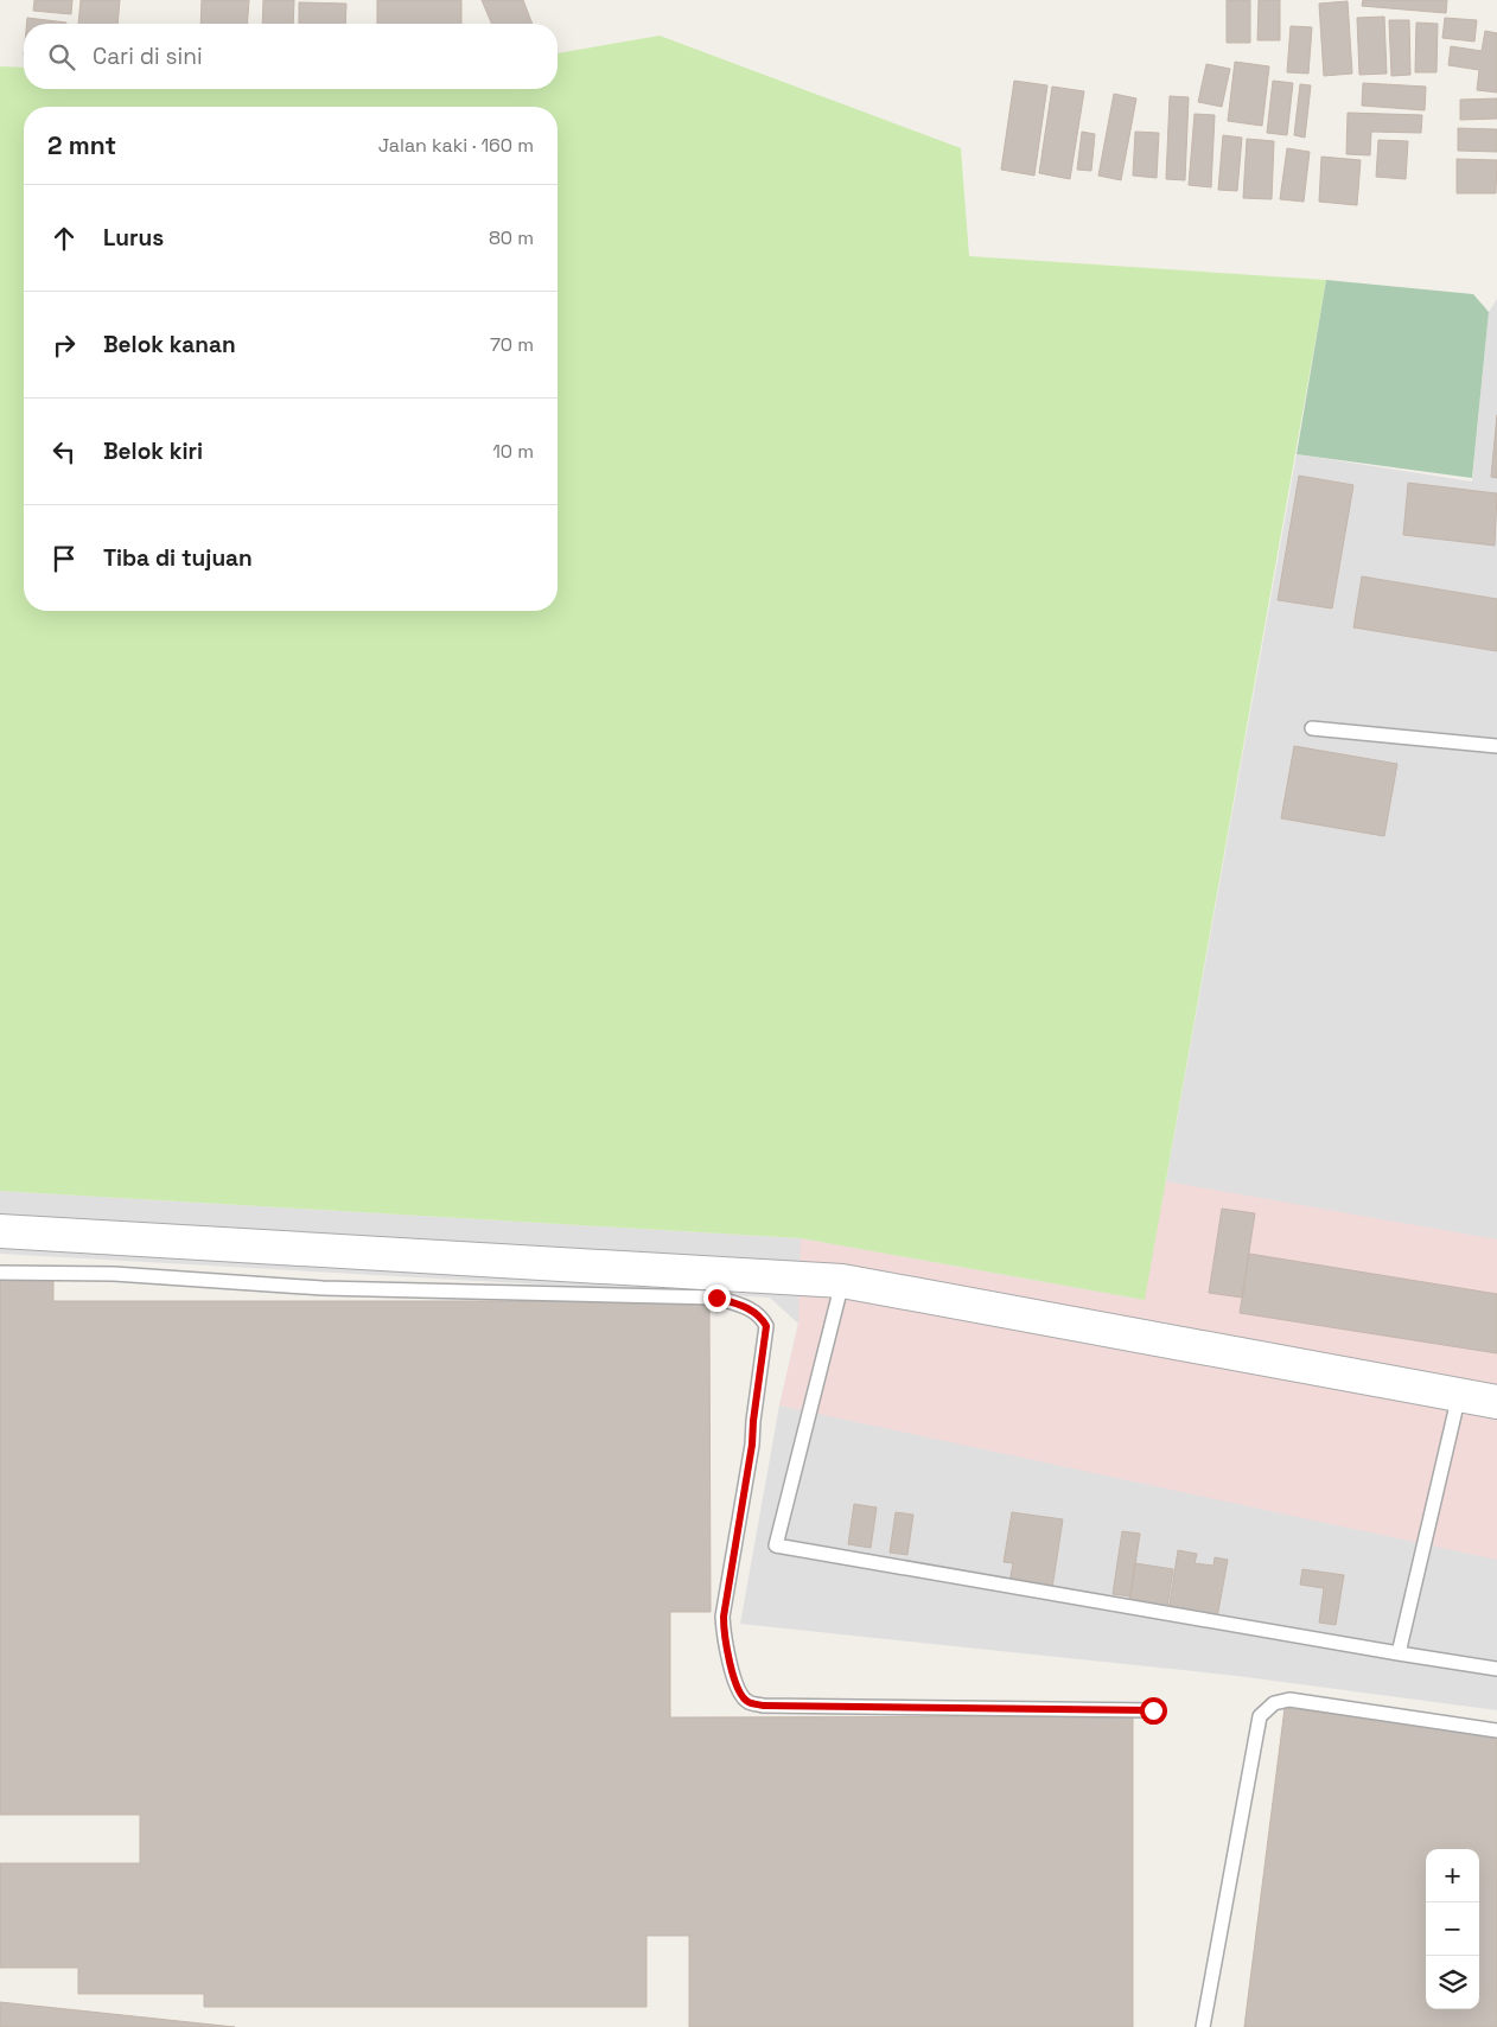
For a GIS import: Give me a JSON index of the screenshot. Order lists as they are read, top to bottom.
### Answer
{
  "page": {
    "search": "Cari di sini",
    "heading": ["2 mnt", "Jalan kaki · 160 m"],
    "list": [
      ["Lurus", "80 m"],
      ["Belok kanan", "70 m"],
      ["Belok kiri", "10 m"],
      "Tiba di tujuan"
    ],
    "map_buttons": ["+", "−"]
  }
}
